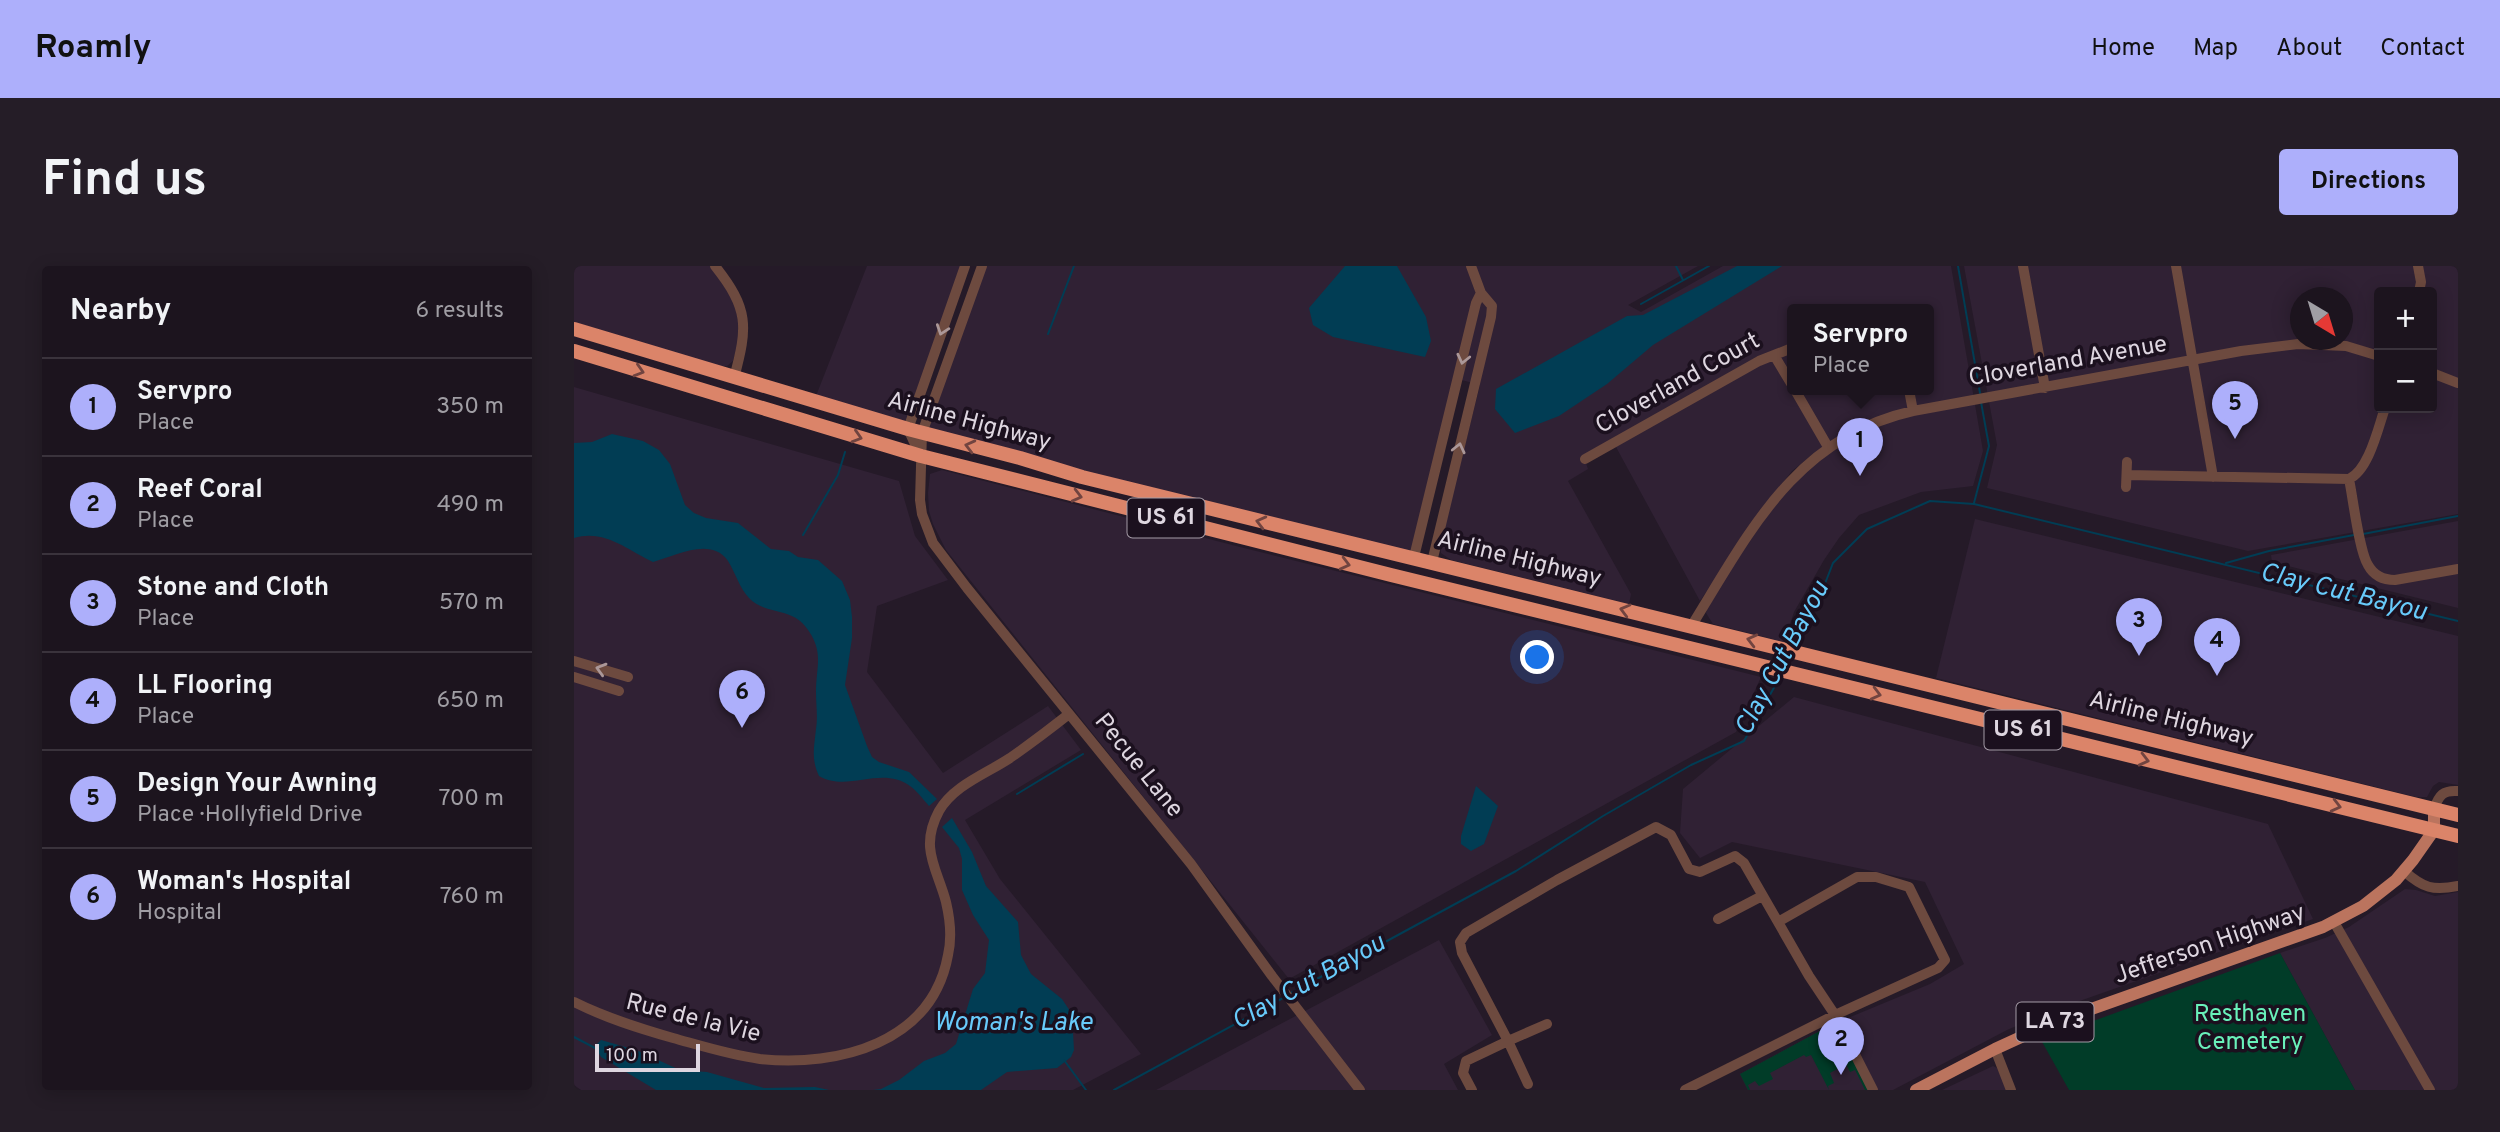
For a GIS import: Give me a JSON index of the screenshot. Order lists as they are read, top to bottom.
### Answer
{
  "streets": {
    "highway": ["Airline Highway", "US 61"],
    "main road": ["Jefferson Highway", "LA 73"],
    "street": [
      "Cloverland Avenue",
      "Cloverland Court",
      "Pecue Lane",
      "Rue de la Vie"
    ]
  },
  "crossings": [
    ["Cloverland Avenue", "Airline Highway"],
    ["Airline Highway", "Pecue Lane"],
    ["Airline Highway", "Jefferson Highway"],
    ["Pecue Lane", "Rue de la Vie"]
  ],
  "water": ["Clay Cut Bayou", "Woman's Lake"],
  "parks": ["Resthaven Cemetery"],
  "scale_bar": "100 m",
  "north": "bottom right",
  "page": {
    "header": "Roamly",
    "nav": [
      "Home",
      "Map",
      "About",
      "Contact"
    ],
    "buttons": "Directions",
    "title": "Find us",
    "heading": ["Nearby", "6 results"],
    "map_buttons": ["+", "−"],
    "popup": ["Servpro", "Place"],
    "list": [
      {
        "mark": "1",
        "name": "Servpro",
        "note": "Place",
        "value": "350 m"
      },
      {
        "mark": "2",
        "name": "Reef Coral",
        "note": "Place",
        "value": "490 m"
      },
      {
        "mark": "3",
        "name": "Stone and Cloth",
        "note": "Place",
        "value": "570 m"
      },
      {
        "mark": "4",
        "name": "LL Flooring",
        "note": "Place",
        "value": "650 m"
      },
      {
        "mark": "5",
        "name": "Design Your Awning",
        "note": "Place · Hollyfield Drive",
        "value": "700 m"
      },
      {
        "mark": "6",
        "name": "Woman's Hospital",
        "note": "Hospital",
        "value": "760 m"
      }
    ],
    "pins": [
      "5",
      "1",
      "3",
      "4",
      "6",
      "2"
    ],
    "scale": "100 m"
  }
}
